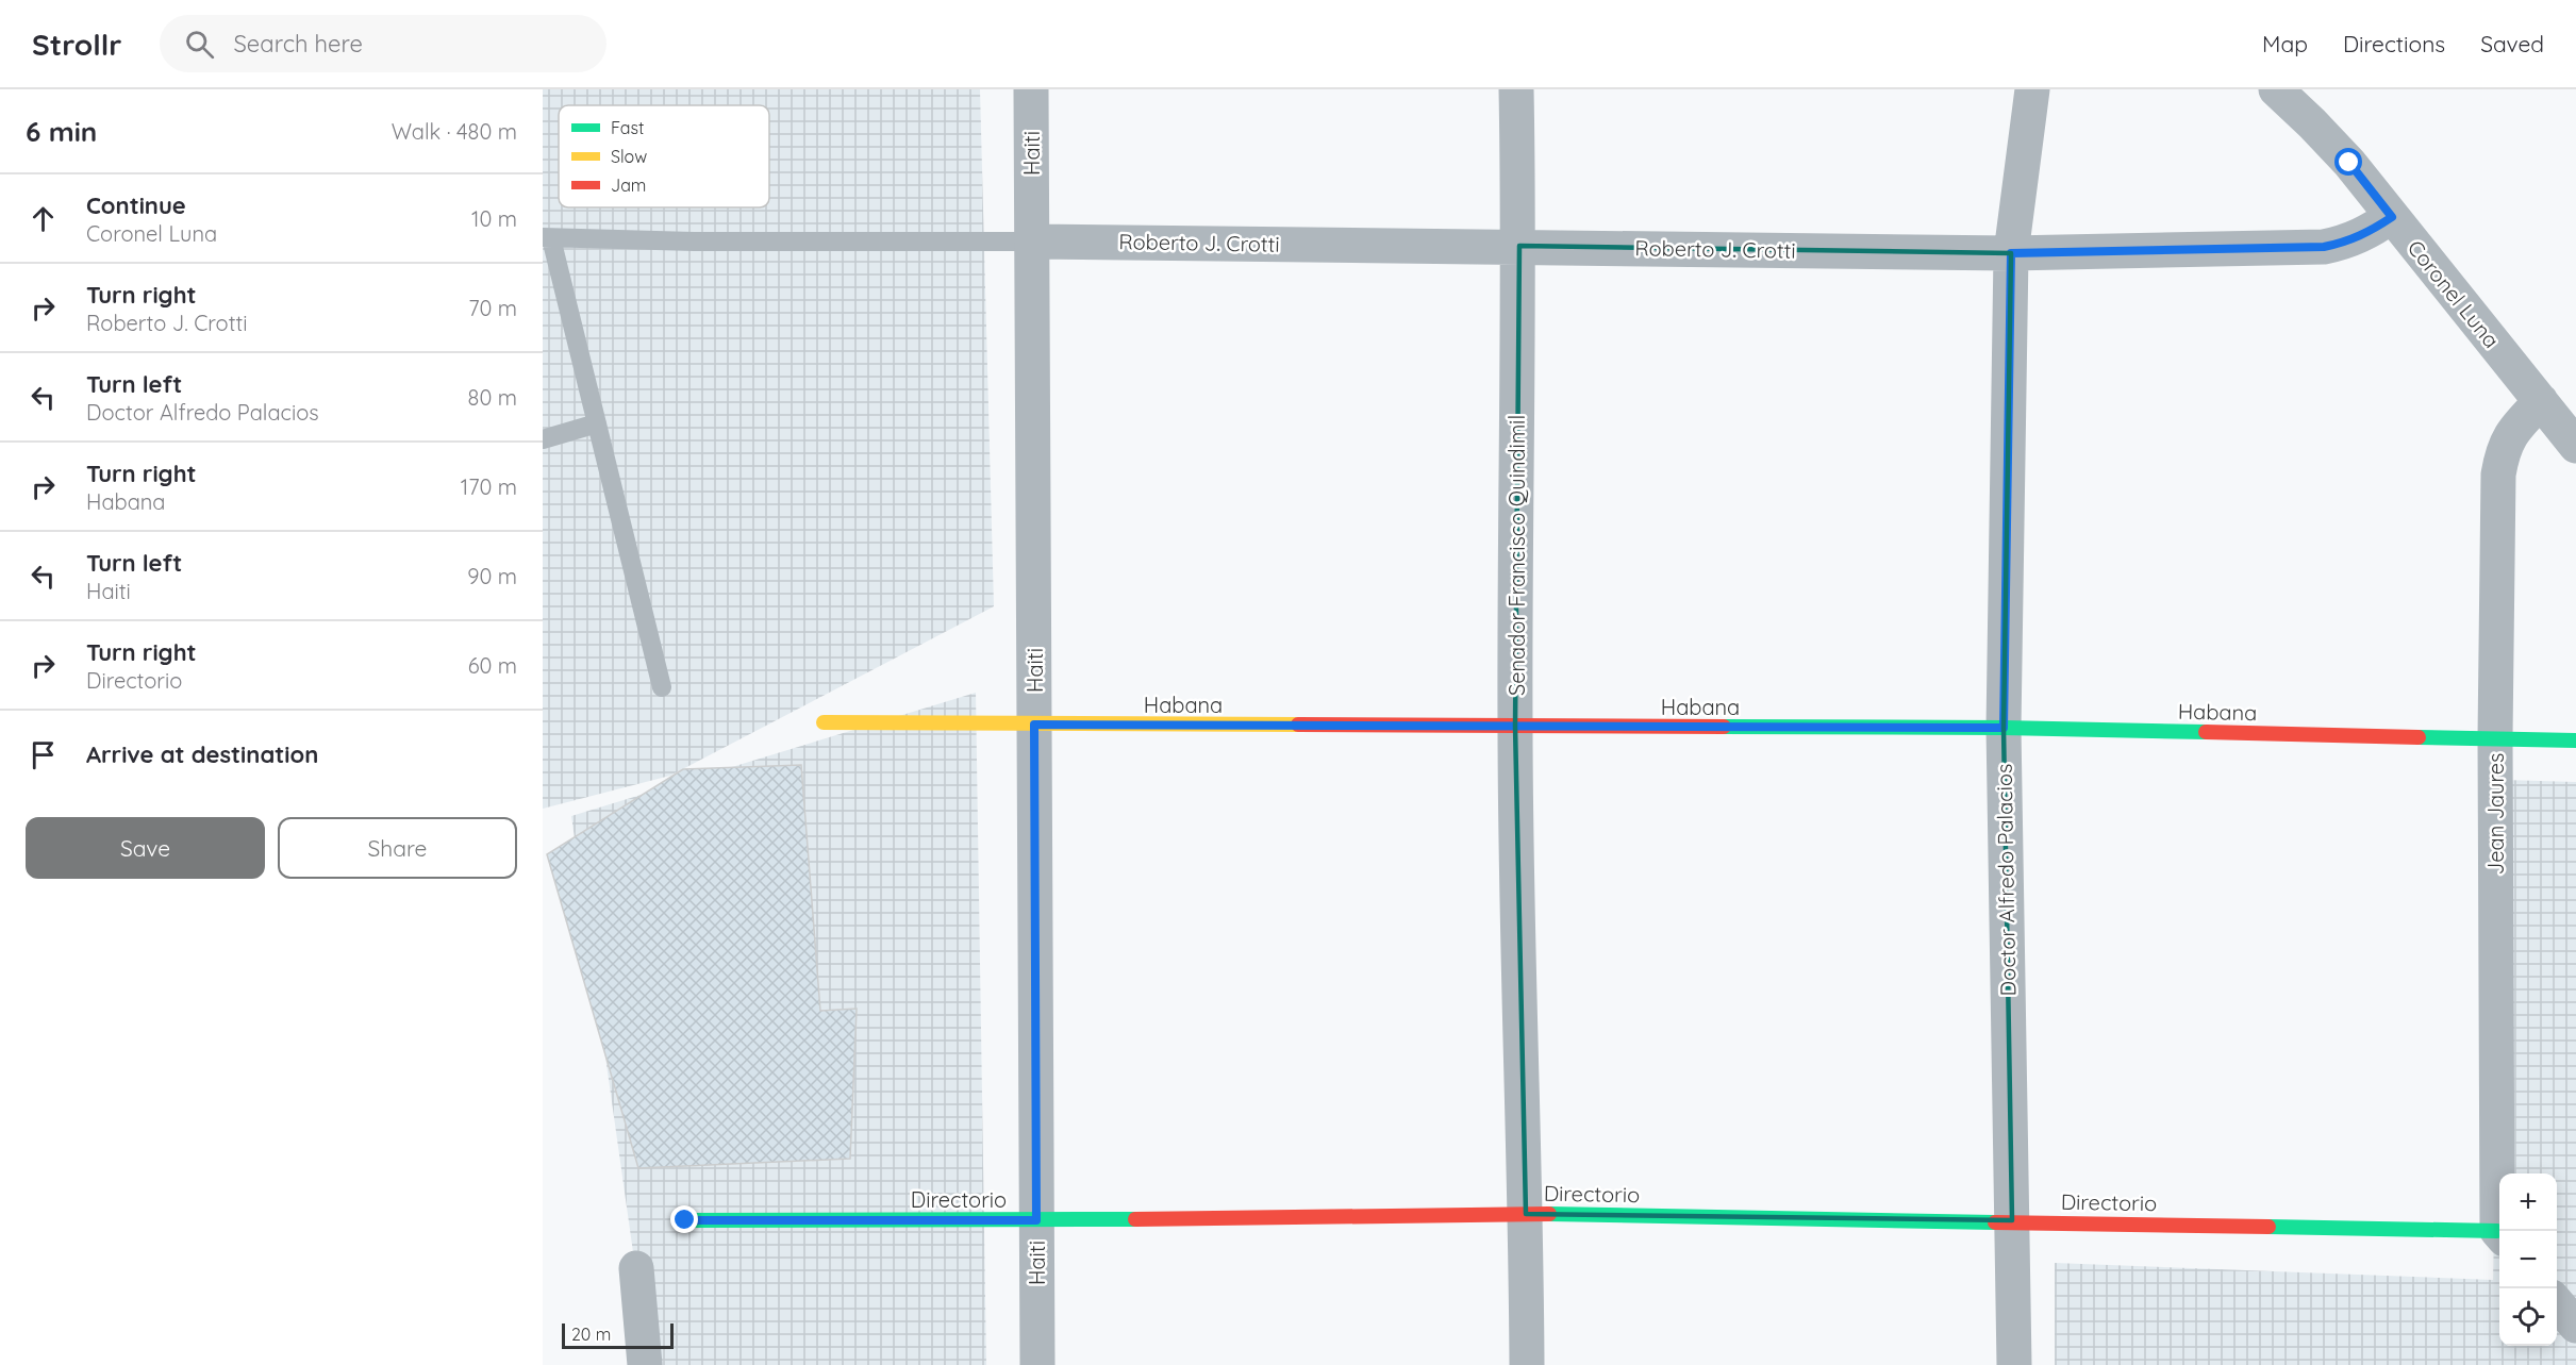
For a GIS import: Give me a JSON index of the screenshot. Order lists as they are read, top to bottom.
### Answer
{
  "streets": {
    "street": [
      "Haiti",
      "Roberto J. Crotti",
      "Coronel Luna",
      "Senador Francisco Quindimil",
      "Habana",
      "Jean Jaures",
      "Doctor Alfredo Palacios",
      "Directorio"
    ]
  },
  "crossings": [
    ["Haiti", "Roberto J. Crotti"],
    ["Haiti", "Habana"],
    ["Haiti", "Directorio"],
    ["Roberto J. Crotti", "Coronel Luna"],
    ["Roberto J. Crotti", "Senador Francisco Quindimil"],
    ["Roberto J. Crotti", "Doctor Alfredo Palacios"],
    ["Coronel Luna", "Jean Jaures"],
    ["Senador Francisco Quindimil", "Habana"],
    ["Senador Francisco Quindimil", "Directorio"],
    ["Habana", "Jean Jaures"],
    ["Habana", "Doctor Alfredo Palacios"],
    ["Doctor Alfredo Palacios", "Directorio"]
  ],
  "legend": ["Fast", "Slow", "Jam"],
  "scale_bar": "20 m",
  "page": {
    "header": "Strollr",
    "search": "Search here",
    "nav": ["Map", "Directions", "Saved"],
    "heading": ["6 min", "Walk · 480 m"],
    "list": [
      ["Continue", "Coronel Luna", "10 m"],
      ["Turn right", "Roberto J. Crotti", "70 m"],
      ["Turn left", "Doctor Alfredo Palacios", "80 m"],
      ["Turn right", "Habana", "170 m"],
      ["Turn left", "Haiti", "90 m"],
      ["Turn right", "Directorio", "60 m"],
      "Arrive at destination"
    ],
    "buttons": ["Save", "Share"],
    "map_buttons": ["+", "−"],
    "scale": "20 m"
  }
}
